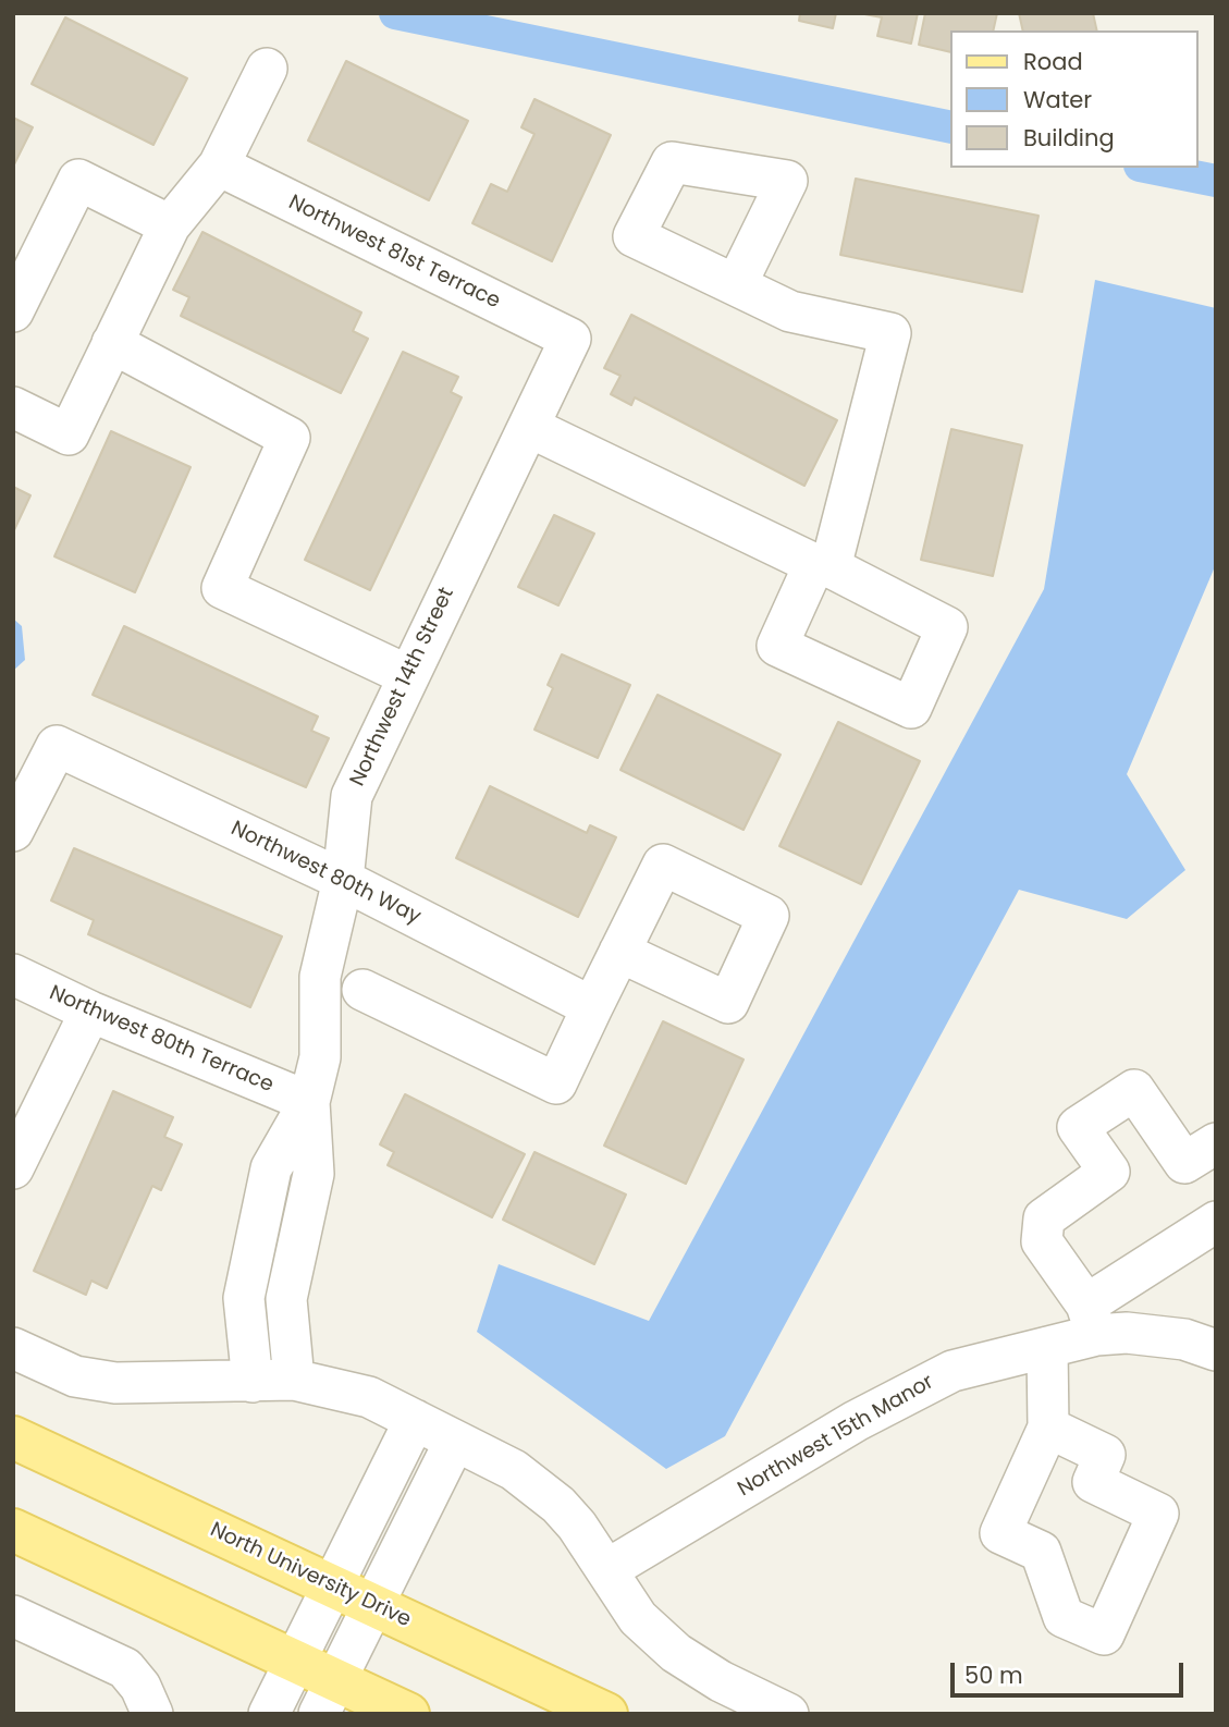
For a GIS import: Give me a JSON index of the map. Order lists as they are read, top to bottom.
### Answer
{
  "streets": {
    "main road": ["North University Drive"],
    "street": [
      "Northwest 81st Terrace",
      "Northwest 14th Street",
      "Northwest 80th Way",
      "Northwest 80th Terrace",
      "Northwest 15th Manor"
    ]
  },
  "crossings": [
    ["Northwest 81st Terrace", "Northwest 14th Street"],
    ["Northwest 14th Street", "Northwest 80th Way"],
    ["Northwest 14th Street", "Northwest 80th Terrace"]
  ],
  "legend": ["Road", "Water", "Building"],
  "scale_bar": "50 m"
}
